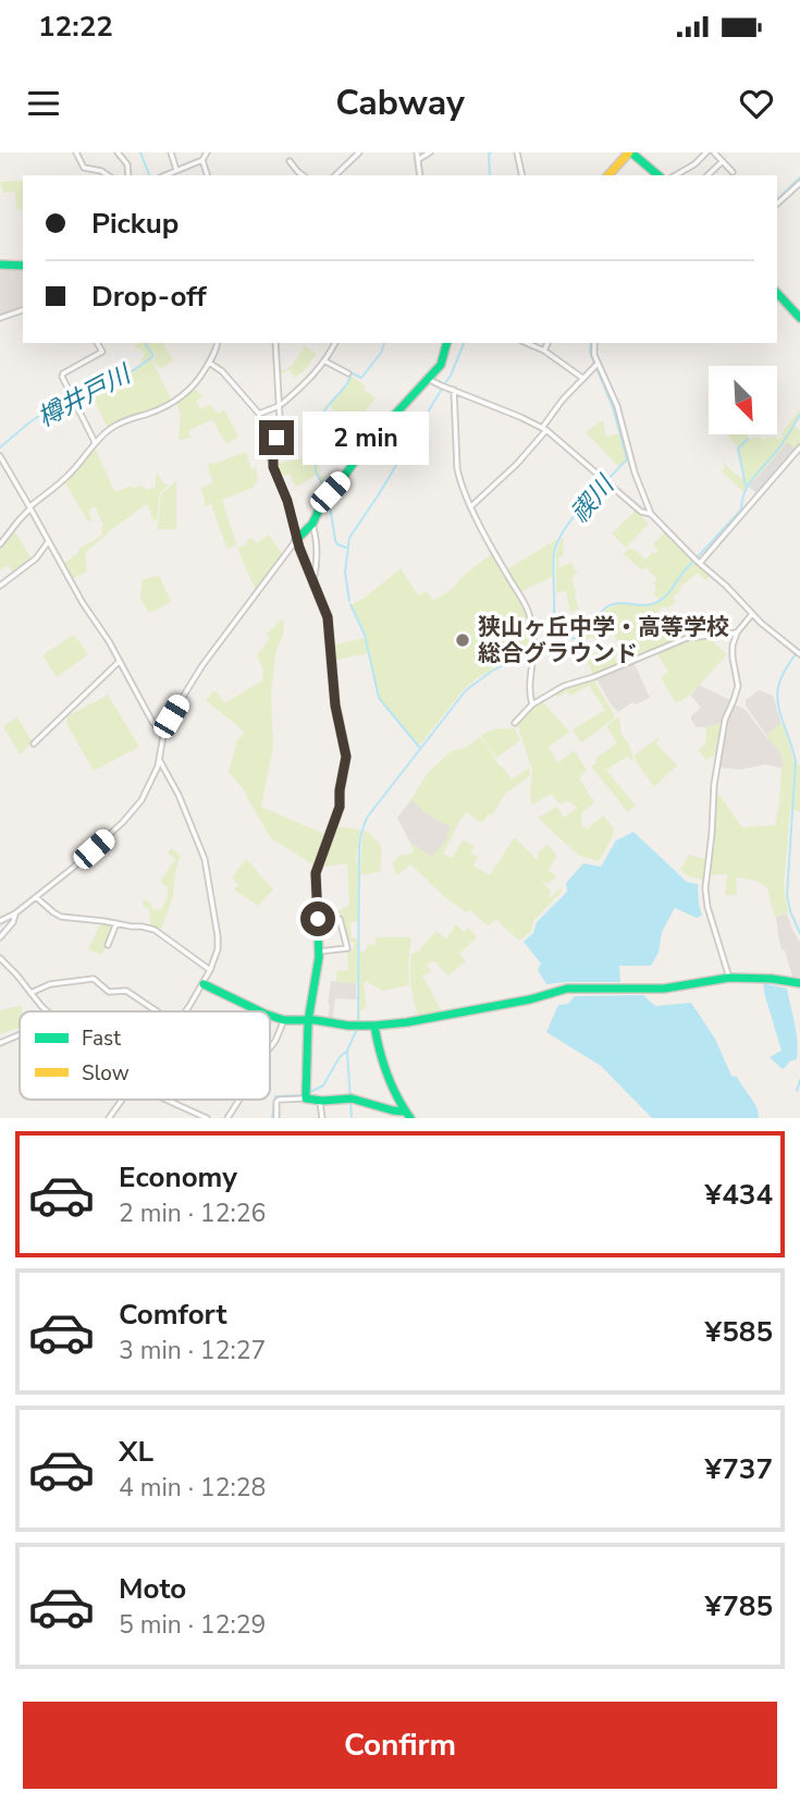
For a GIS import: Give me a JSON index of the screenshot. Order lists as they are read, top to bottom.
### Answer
{
  "water": ["樽井戸川", "禊川"],
  "places": ["狭山ヶ丘中学・高等学校 総合グラウンド"],
  "legend": ["Fast", "Slow"],
  "north": "bottom right",
  "page": {
    "status": "12:22",
    "header": "Cabway",
    "banner": ["Pickup", "Drop-off"],
    "bubble": "2 min",
    "list": [
      {
        "name": "Economy",
        "note": "2 min · 12:26",
        "value": "¥434"
      },
      {
        "name": "Comfort",
        "note": "3 min · 12:27",
        "value": "¥585"
      },
      {
        "name": "XL",
        "note": "4 min · 12:28",
        "value": "¥737"
      },
      {
        "name": "Moto",
        "note": "5 min · 12:29",
        "value": "¥785"
      }
    ],
    "buttons": "Confirm"
  }
}
